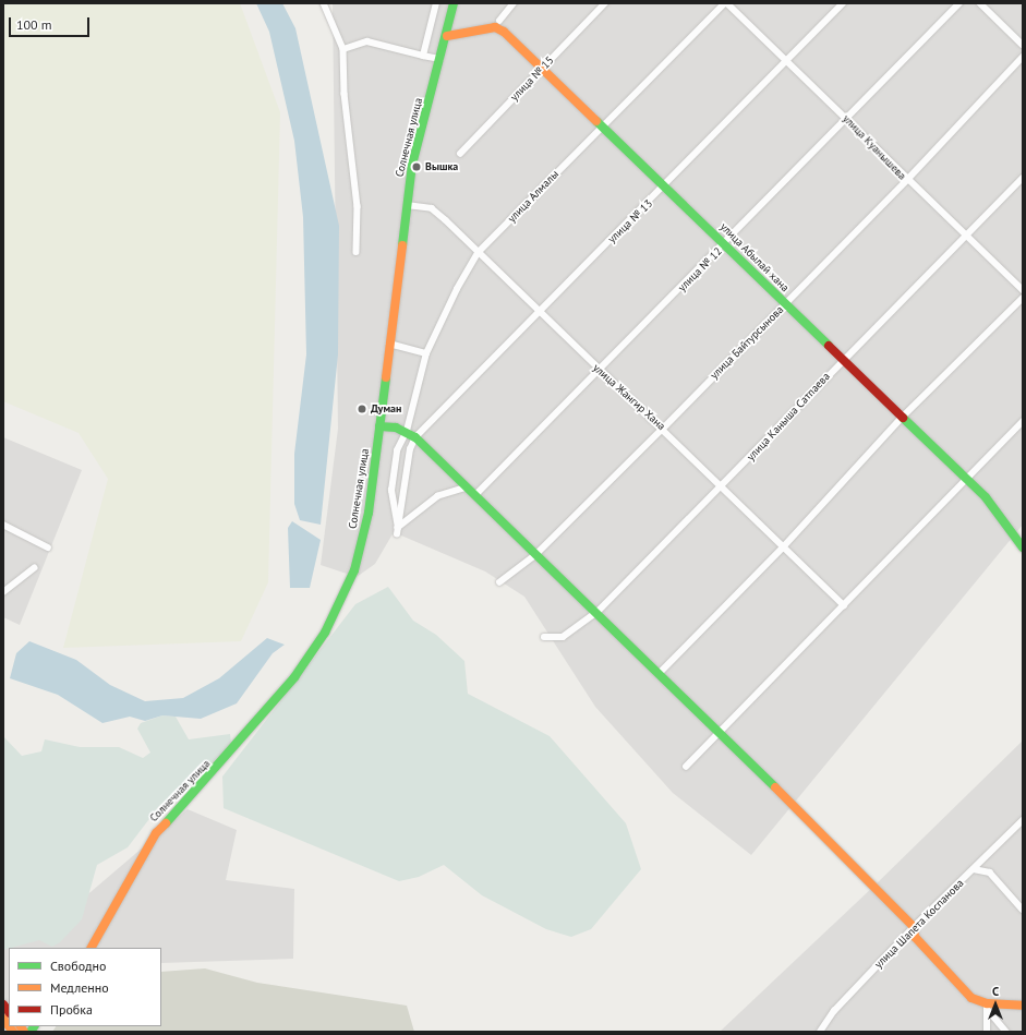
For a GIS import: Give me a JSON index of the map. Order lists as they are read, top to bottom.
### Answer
{
  "streets": {
    "main road": ["Солнечная улица", "улица Абылай хана"],
    "street": [
      "улица № 15",
      "улица Куанышева",
      "улица Алмалы",
      "улица № 13",
      "улица № 12",
      "улица Байтурсынова",
      "улица Жангир Хана",
      "улица Каныша Сатпаева",
      "улица Шапета Коспанова"
    ]
  },
  "crossings": [
    ["улица № 15", "улица Абылай хана"],
    ["Солнечная улица", "улица Абылай хана"],
    ["Солнечная улица", "улица Жангир Хана"],
    ["улица Куанышева", "улица Алмалы"],
    ["улица Куанышева", "улица № 13"],
    ["улица Куанышева", "улица № 12"],
    ["улица Куанышева", "улица Байтурсынова"],
    ["улица Куанышева", "улица Каныша Сатпаева"],
    ["улица Алмалы", "улица Абылай хана"],
    ["улица Алмалы", "улица Жангир Хана"],
    ["улица № 13", "улица Абылай хана"],
    ["улица № 13", "улица Жангир Хана"],
    ["улица Абылай хана", "улица № 12"],
    ["улица Абылай хана", "улица Байтурсынова"],
    ["улица Абылай хана", "улица Каныша Сатпаева"],
    ["улица № 12", "улица Жангир Хана"],
    ["улица Байтурсынова", "улица Жангир Хана"],
    ["улица Жангир Хана", "улица Каныша Сатпаева"]
  ],
  "places": ["Вышка", "Думан"],
  "legend": ["Свободно", "Медленно", "Пробка"],
  "scale_bar": "100 m",
  "north": "top"
}
